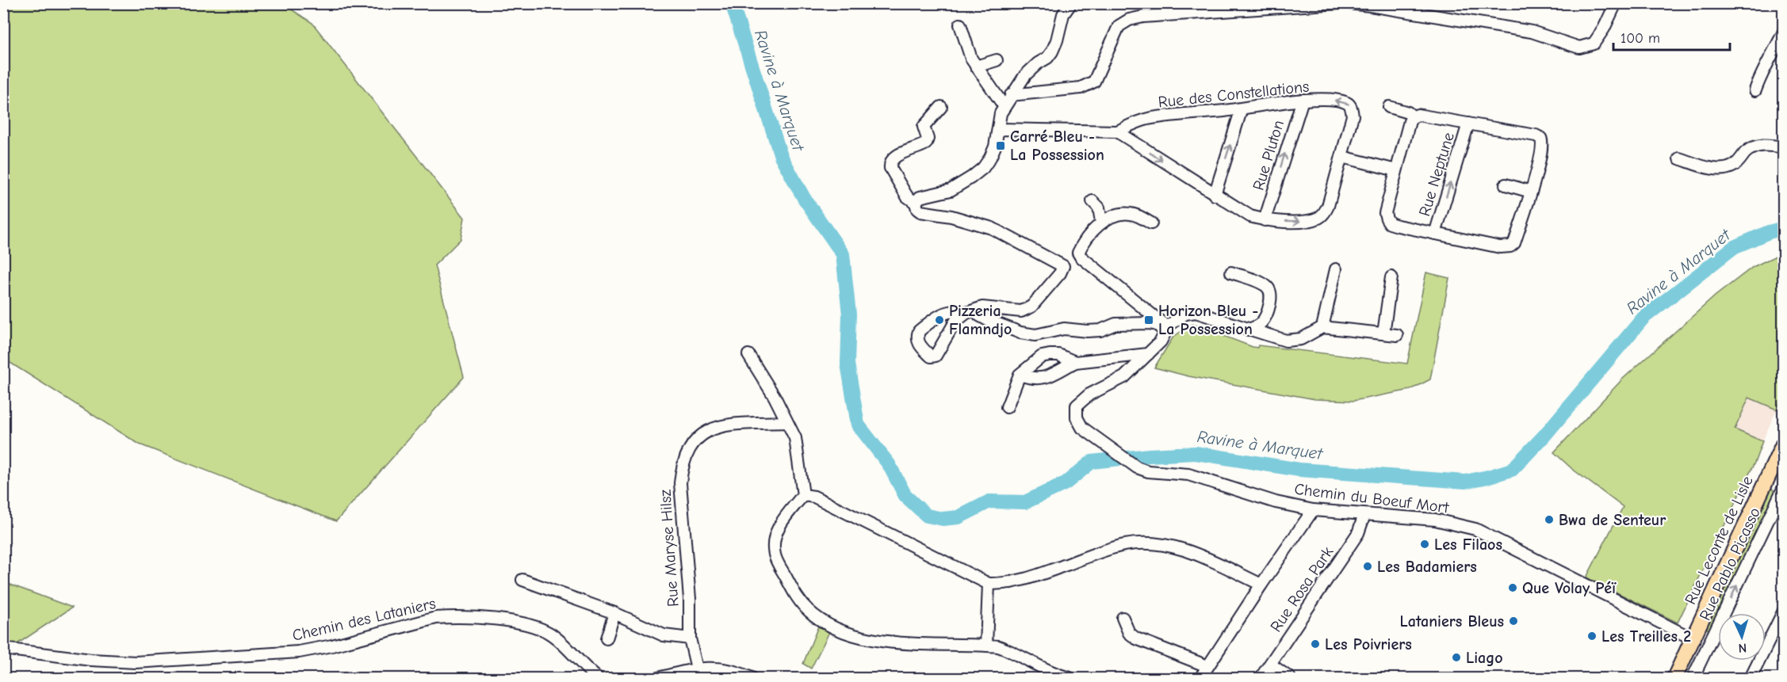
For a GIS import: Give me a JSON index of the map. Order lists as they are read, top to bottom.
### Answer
{
  "streets": {
    "main road": ["Rue Leconte de Lisle"],
    "street": [
      "Rue des Constellations",
      "Rue Pluton",
      "Rue Neptune",
      "Chemin du Boeuf Mort",
      "Rue Maryse Hilsz",
      "Rue Pablo Picasso",
      "Rue Rosa Park",
      "Chemin des Lataniers"
    ]
  },
  "crossings": [
    ["Rue des Constellations", "Rue Pluton"],
    ["Chemin du Boeuf Mort", "Rue Leconte de Lisle"],
    ["Chemin du Boeuf Mort", "Rue Rosa Park"]
  ],
  "water": ["Ravine à Marquet"],
  "places": {
    "transit": ["Carré Bleu - La Possession", "Horizon Bleu - La Possession"],
    "other": [
      "Pizzeria Flamndjo",
      "Bwa de Senteur",
      "Les Filaos",
      "Les Badamiers",
      "Que Volay Péï",
      "Lataniers Bleus",
      "Les Treilles 2",
      "Les Poivriers",
      "Liago"
    ]
  },
  "scale_bar": "100 m",
  "north": "bottom"
}
